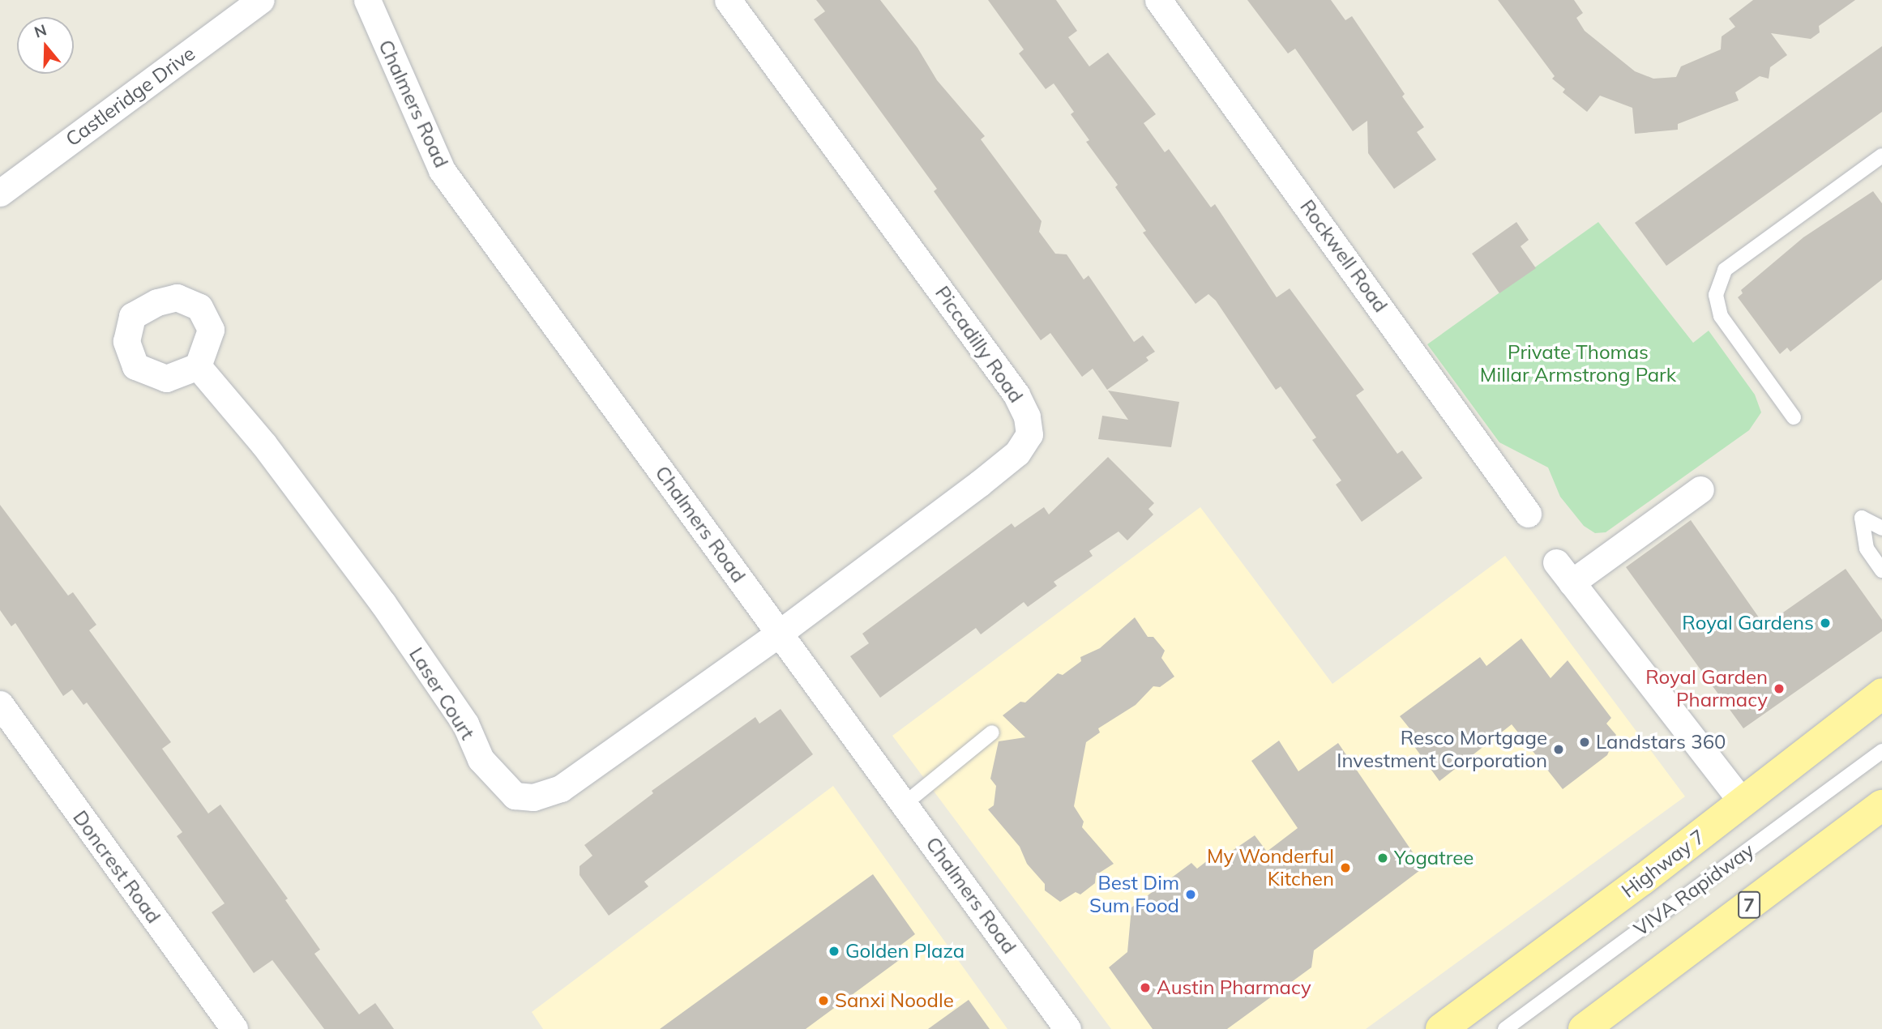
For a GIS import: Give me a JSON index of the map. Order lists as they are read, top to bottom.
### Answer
{
  "streets": {
    "main road": ["Highway 7", "7"],
    "street": [
      "Castleridge Drive",
      "Chalmers Road",
      "Rockwell Road",
      "Piccadilly Road",
      "Laser Court",
      "Doncrest Road"
    ],
    "lane": ["VIVA Rapidway"]
  },
  "crossings": [
    ["Chalmers Road", "Piccadilly Road"],
    ["Chalmers Road", "Laser Court"],
    ["Piccadilly Road", "Laser Court"]
  ],
  "parks": ["Private Thomas Millar Armstrong Park"],
  "places": [
    "Royal Gardens",
    "Royal Garden Pharmacy",
    "Landstars 360",
    "Resco Mortgage Investment Corporation",
    "Yogatree",
    "My Wonderful Kitchen",
    "Best Dim Sum Food",
    "Golden Plaza",
    "Austin Pharmacy",
    "Sanxi Noodle"
  ],
  "north": "top"
}
